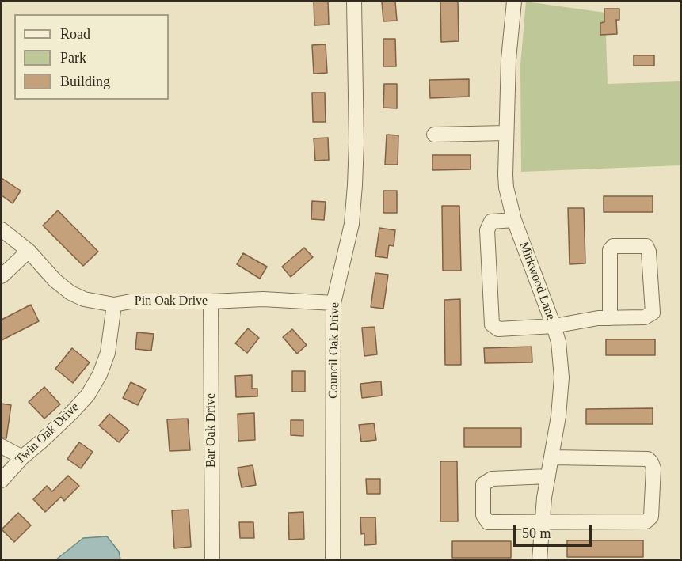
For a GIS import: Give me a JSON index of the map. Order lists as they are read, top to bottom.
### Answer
{
  "streets": {
    "street": [
      "Mirkwood Lane",
      "Pin Oak Drive",
      "Council Oak Drive",
      "Bar Oak Drive",
      "Twin Oak Drive"
    ]
  },
  "crossings": [
    ["Pin Oak Drive", "Council Oak Drive"],
    ["Pin Oak Drive", "Bar Oak Drive"],
    ["Pin Oak Drive", "Twin Oak Drive"]
  ],
  "legend": ["Road", "Park", "Building"],
  "scale_bar": "50 m"
}
